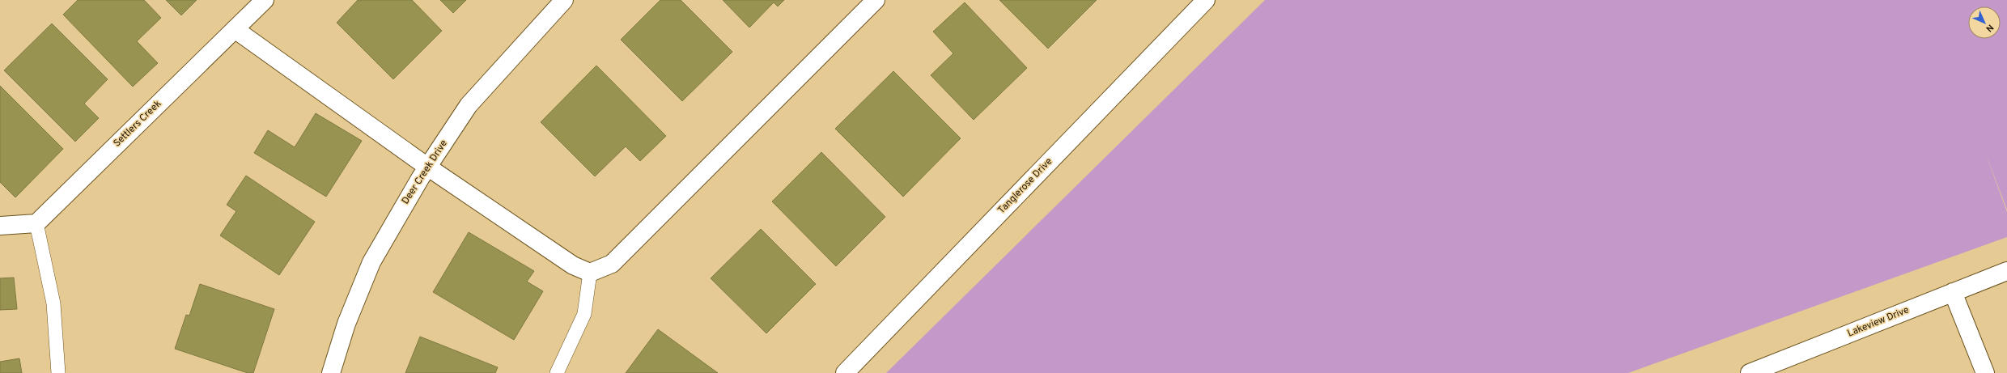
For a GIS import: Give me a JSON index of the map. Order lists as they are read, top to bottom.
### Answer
{
  "streets": {
    "street": [
      "Settlers Creek",
      "Deer Creek Drive",
      "Tanglerose Drive",
      "Lakeview Drive"
    ]
  },
  "north": "bottom right"
}
